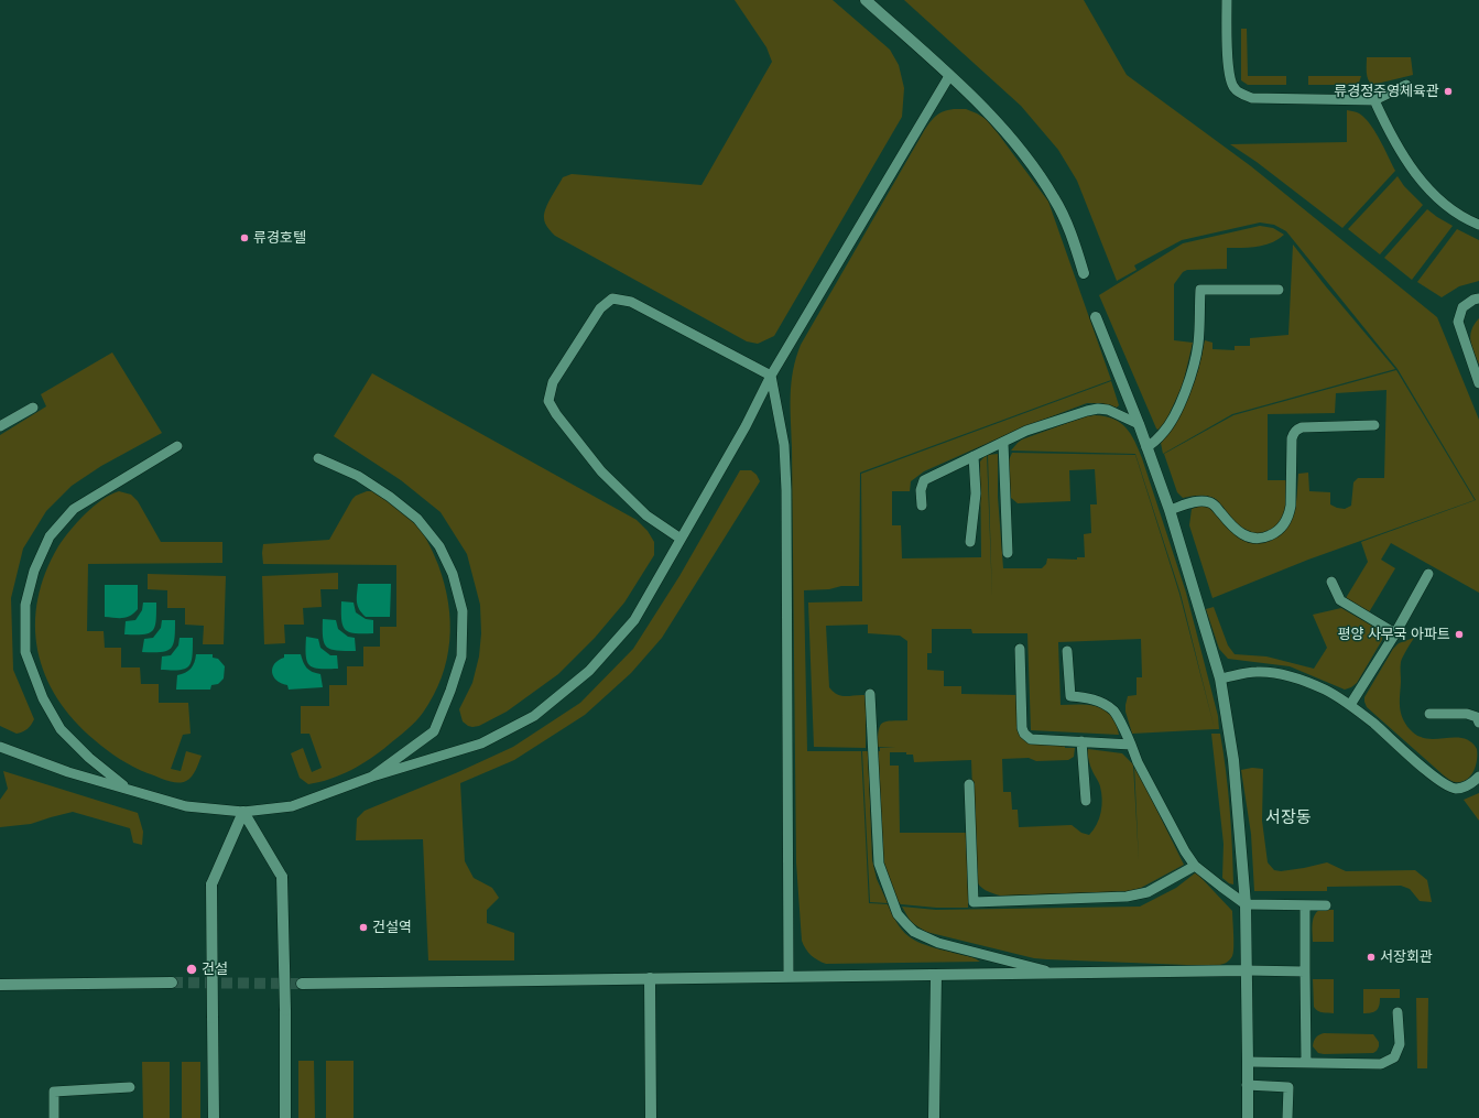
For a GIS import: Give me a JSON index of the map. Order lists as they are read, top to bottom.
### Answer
{
  "districts": ["서장동"],
  "places": [
    "류경정주영체육관",
    "류경호텔",
    "평양 사무국 아파트",
    "건설역",
    "서장회관",
    "건설"
  ]
}
